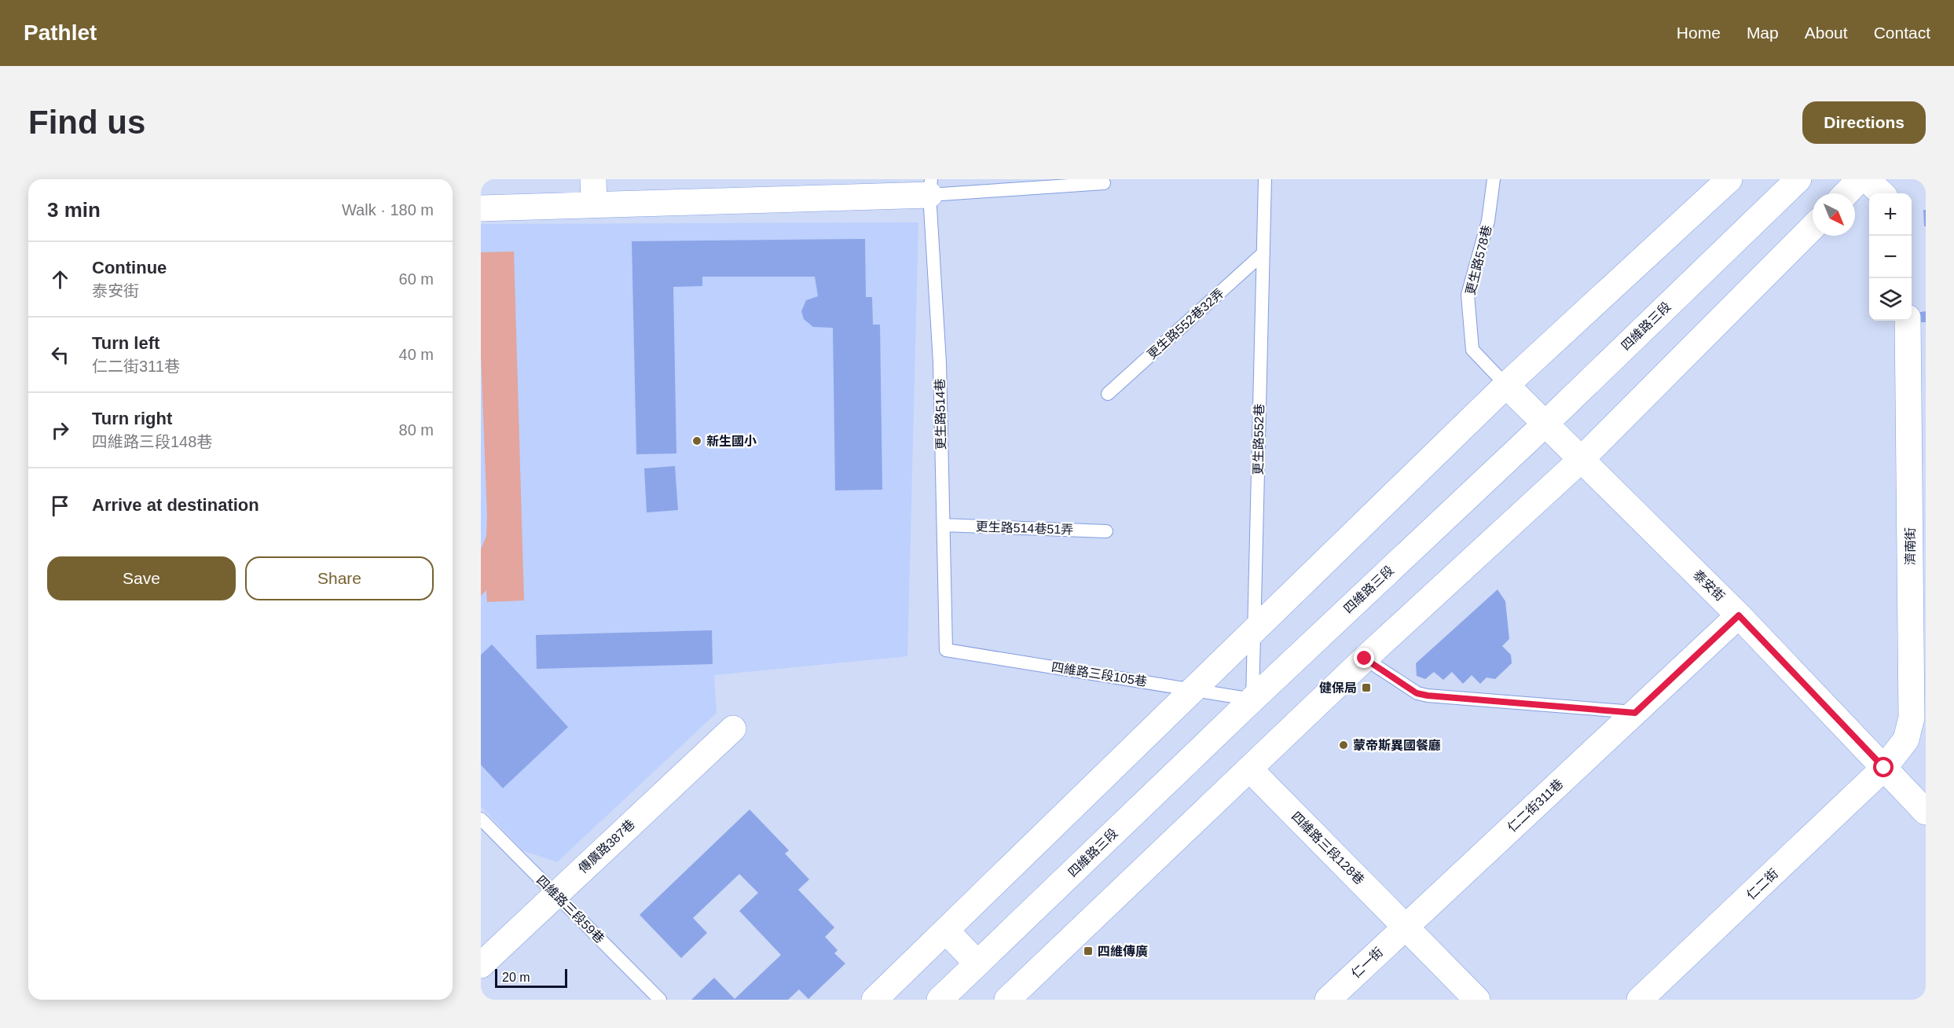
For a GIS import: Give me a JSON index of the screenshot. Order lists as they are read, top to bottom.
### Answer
{
  "streets": {
    "street": [
      "四維路三段",
      "濟南街",
      "泰安街",
      "仁二街311巷",
      "傳廣路387巷",
      "四維路三段128巷",
      "仁二街",
      "仁一街"
    ],
    "lane": [
      "更生路578巷",
      "更生路552巷32弄",
      "更生路514巷",
      "更生路552巷",
      "更生路514巷51弄",
      "四維路三段105巷",
      "四維路三段59巷"
    ]
  },
  "crossings": [
    ["更生路578巷", "泰安街"],
    ["更生路552巷32弄", "更生路552巷"],
    ["四維路三段", "更生路552巷"],
    ["四維路三段", "泰安街"],
    ["四維路三段", "四維路三段105巷"],
    ["更生路514巷", "更生路514巷51弄"],
    ["更生路514巷", "四維路三段105巷"],
    ["更生路552巷", "四維路三段105巷"],
    ["濟南街", "泰安街"],
    ["濟南街", "仁二街"],
    ["泰安街", "仁二街311巷"],
    ["泰安街", "仁二街"],
    ["仁二街311巷", "四維路三段128巷"],
    ["仁二街311巷", "仁一街"],
    ["傳廣路387巷", "四維路三段59巷"],
    ["四維路三段128巷", "仁一街"]
  ],
  "places": {
    "other": ["新生國小", "蒙帝斯異國餐廳"],
    "transit": ["健保局", "四維傳廣"]
  },
  "scale_bar": "20 m",
  "north": "bottom right",
  "page": {
    "header": "Pathlet",
    "nav": [
      "Home",
      "Map",
      "About",
      "Contact"
    ],
    "buttons": [
      "Directions",
      ["Save", "Share"]
    ],
    "title": "Find us",
    "heading": ["3 min", "Walk · 180 m"],
    "map_buttons": ["+", "−"],
    "list": [
      ["Continue", "泰安街", "60 m"],
      ["Turn left", "仁二街311巷", "40 m"],
      ["Turn right", "四維路三段148巷", "80 m"],
      "Arrive at destination"
    ],
    "scale": "20 m"
  }
}
